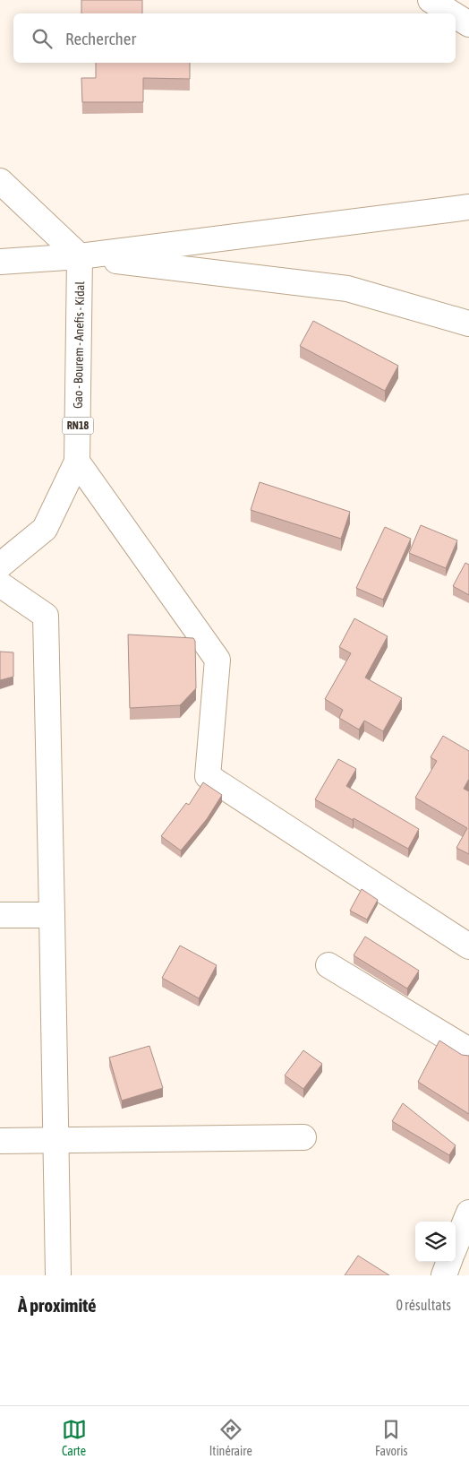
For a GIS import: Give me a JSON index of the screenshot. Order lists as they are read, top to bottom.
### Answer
{
  "streets": {
    "street": ["Gao - Bourem - Anefis - Kidal", "RN18"]
  },
  "page": {
    "search": "Rechercher",
    "heading": ["À proximité", "0 résultats"],
    "nav": ["Carte", "Itinéraire", "Favoris"]
  }
}
